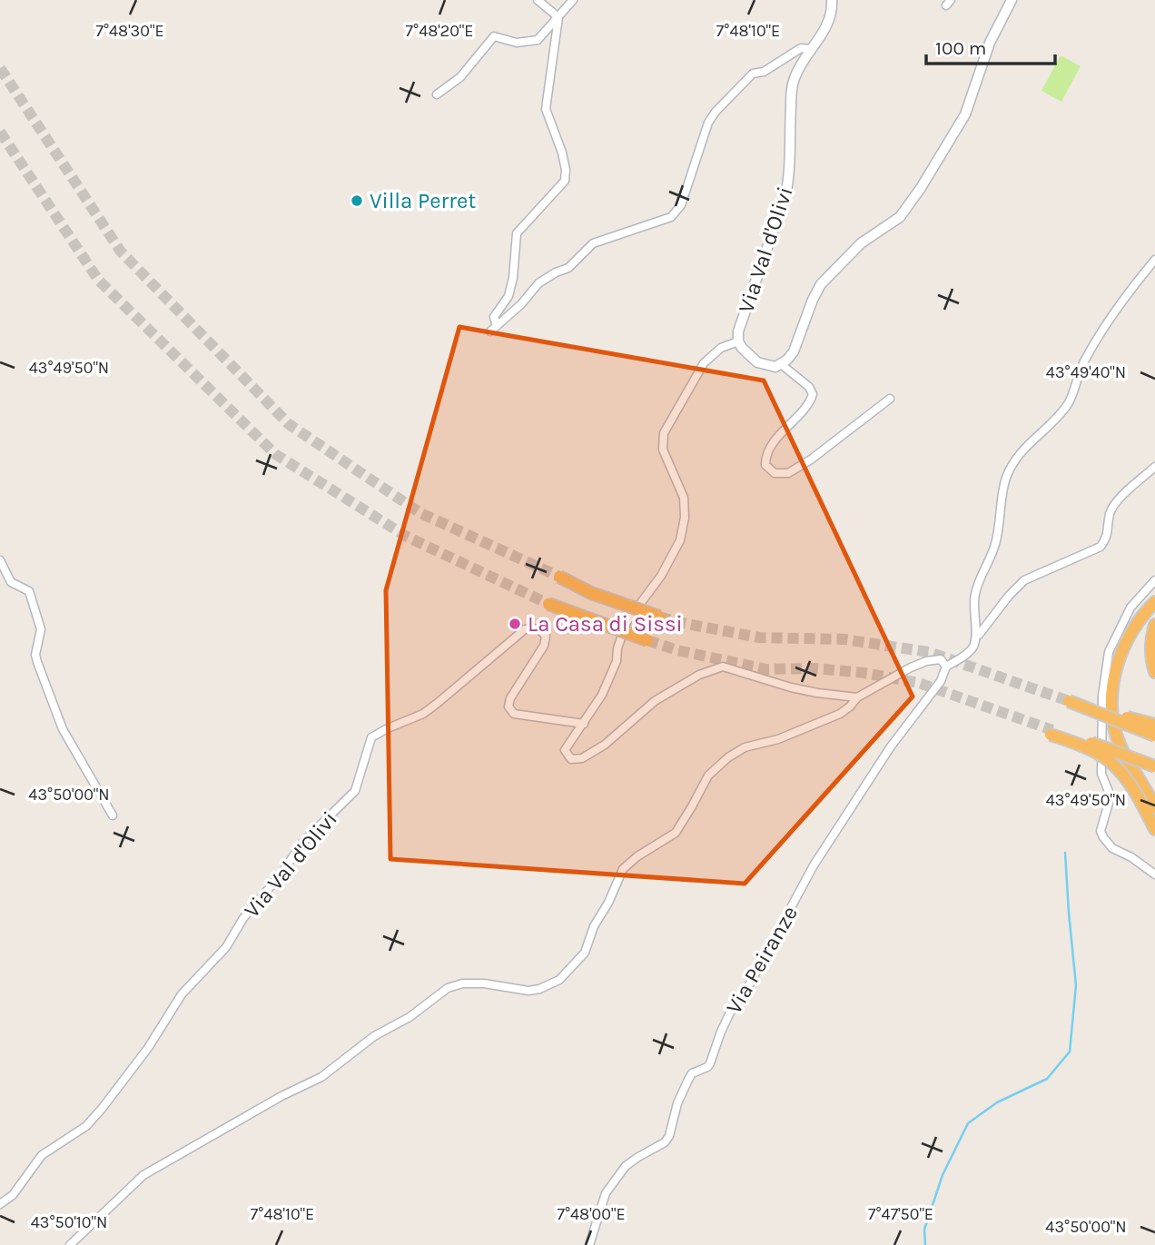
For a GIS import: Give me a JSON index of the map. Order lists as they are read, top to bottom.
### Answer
{
  "streets": {
    "street": ["Via Val d'Olivi", "Via Peiranze"]
  },
  "places": ["Villa Perret", "La Casa di Sissi"],
  "scale_bar": "100 m",
  "coordinates": [
    "7°48'30\"E",
    "7°48'20\"E",
    "7°48'10\"E",
    "43°49'50\"N",
    "43°49'40\"N",
    "43°50'00\"N",
    "7°48'00\"E",
    "7°47'50\"E",
    "43°50'10\"N"
  ]
}
